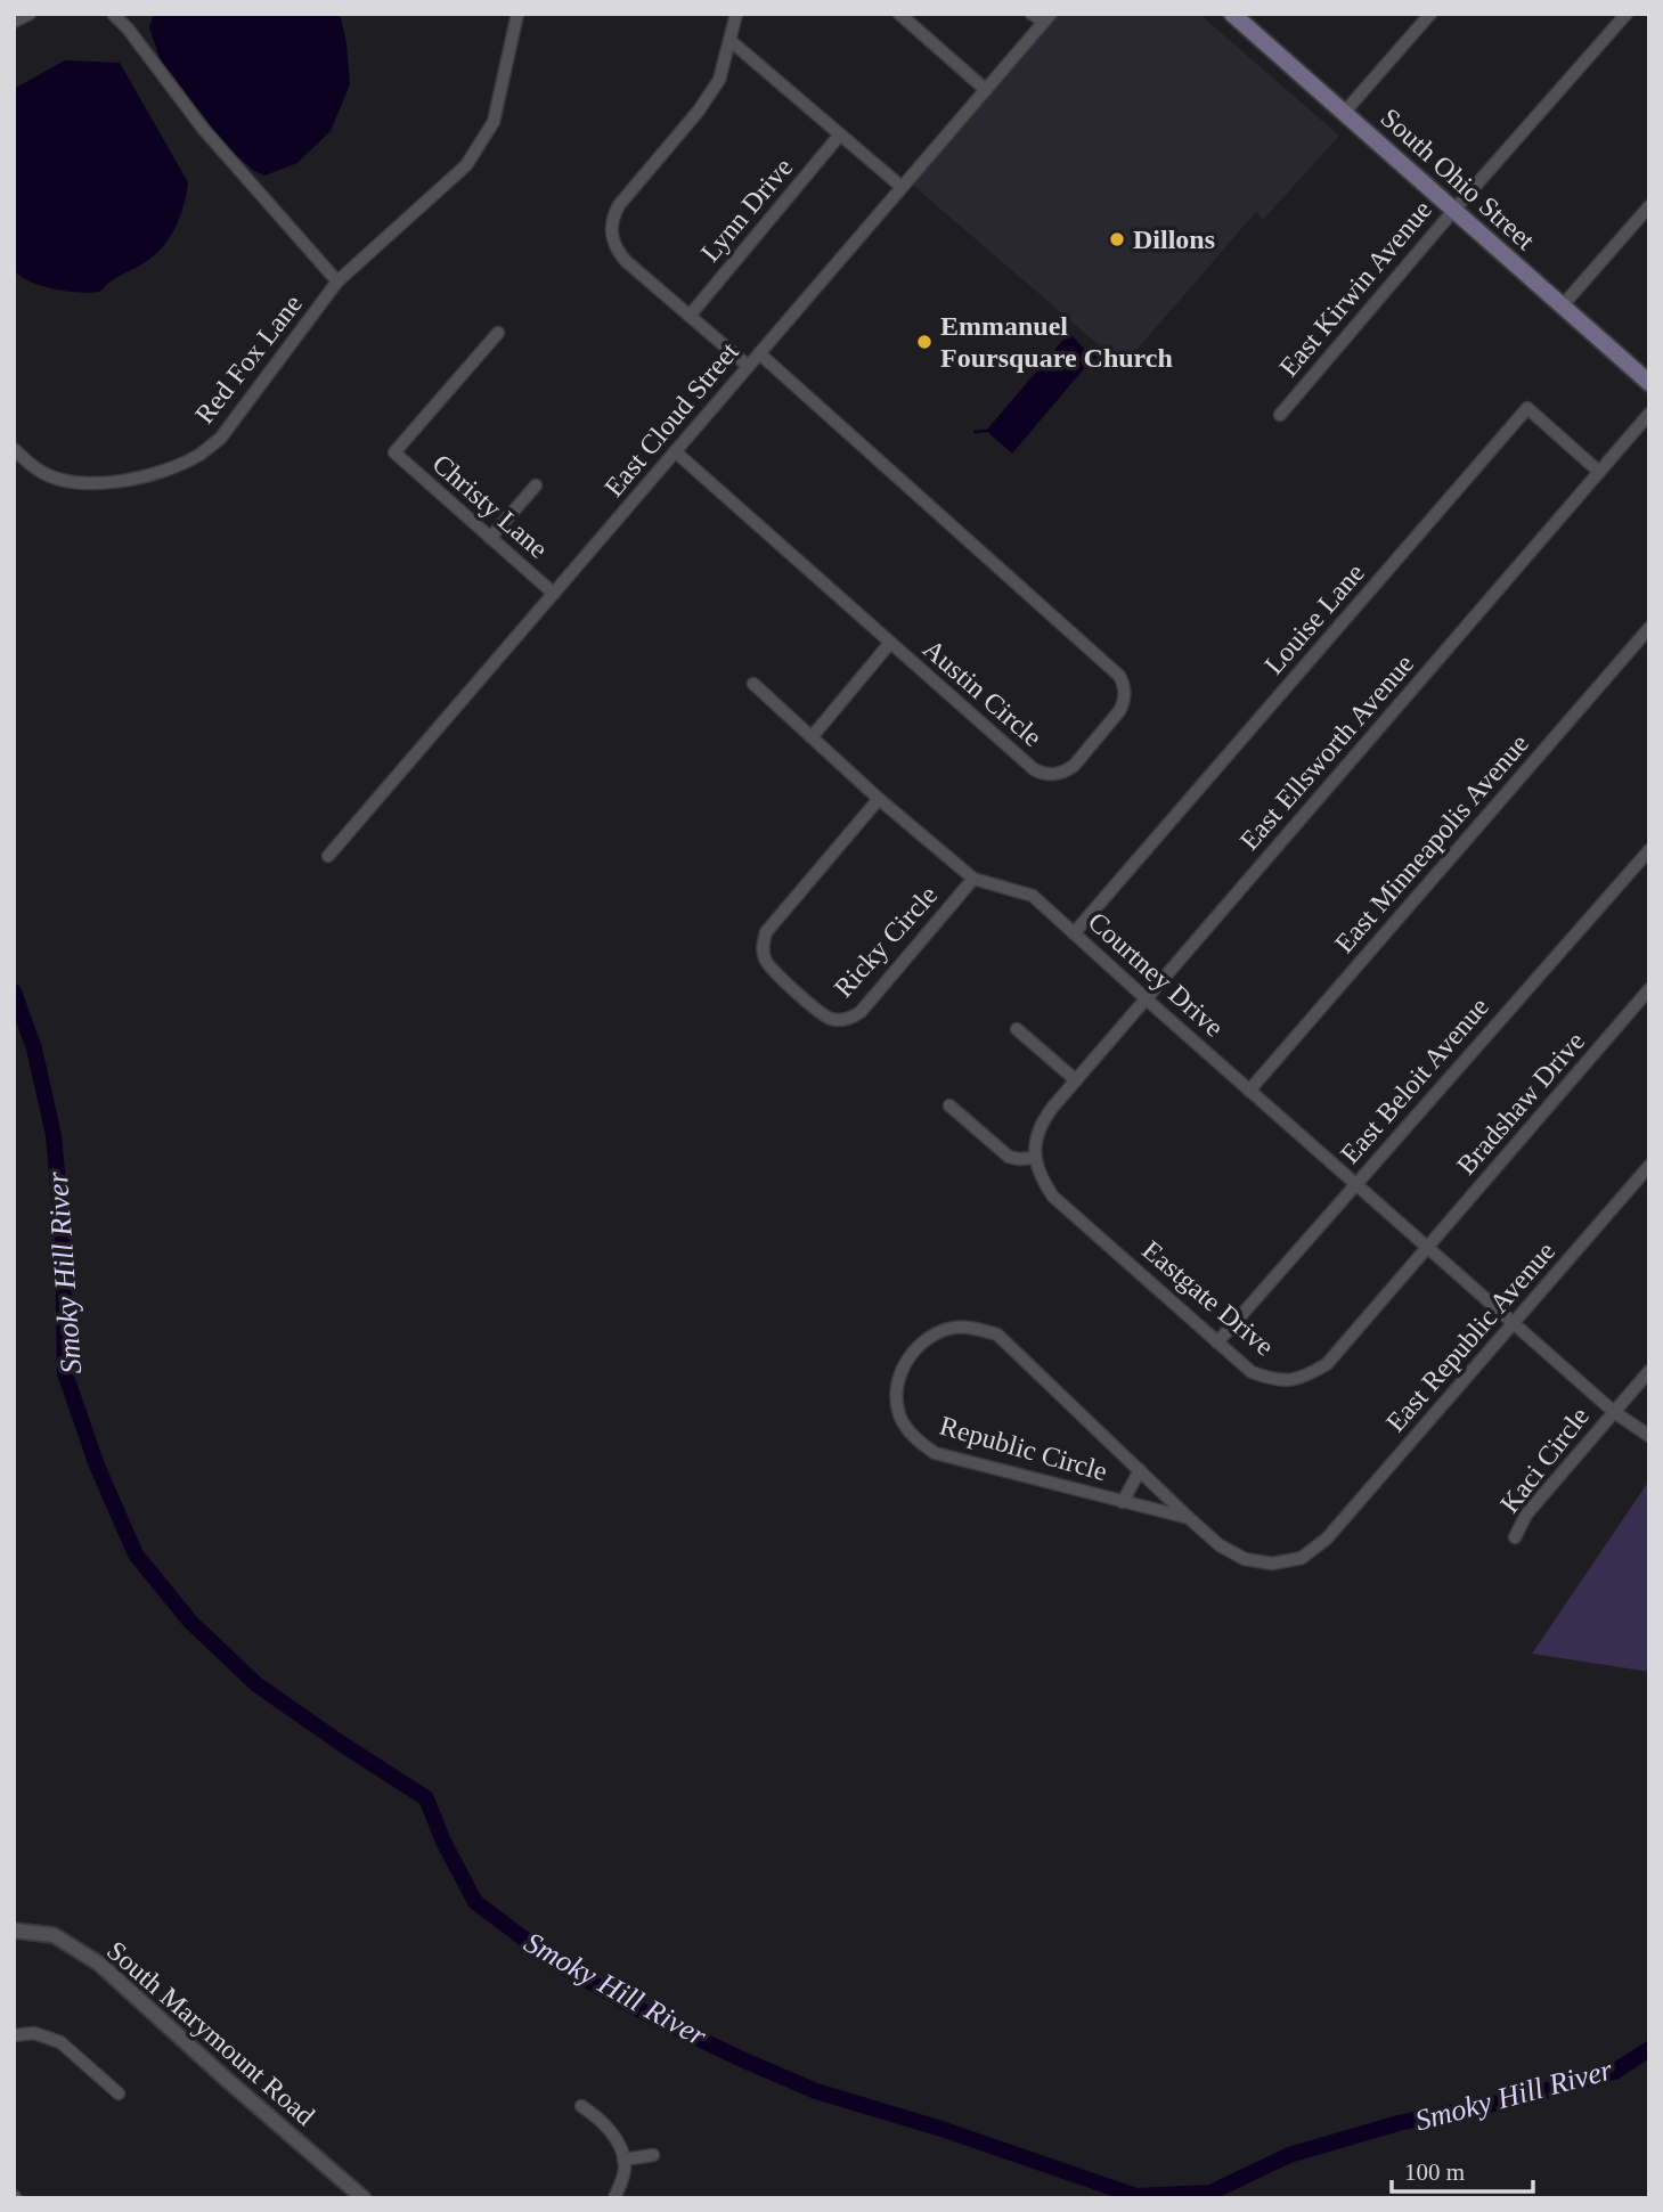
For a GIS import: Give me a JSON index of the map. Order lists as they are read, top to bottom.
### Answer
{
  "streets": {
    "main road": ["South Ohio Street"],
    "street": [
      "Lynn Drive",
      "East Kirwin Avenue",
      "Red Fox Lane",
      "East Cloud Street",
      "Christy Lane",
      "Louise Lane",
      "Austin Circle",
      "East Ellsworth Avenue",
      "East Minneapolis Avenue",
      "Ricky Circle",
      "Courtney Drive",
      "East Beloit Avenue",
      "Bradshaw Drive",
      "Eastgate Drive",
      "East Republic Avenue",
      "Republic Circle",
      "Kaci Circle",
      "South Marymount Road"
    ]
  },
  "crossings": [
    ["South Ohio Street", "East Kirwin Avenue"],
    ["East Cloud Street", "Christy Lane"],
    ["East Cloud Street", "Austin Circle"],
    ["Louise Lane", "East Ellsworth Avenue"],
    ["Louise Lane", "Courtney Drive"],
    ["East Ellsworth Avenue", "Courtney Drive"],
    ["East Ellsworth Avenue", "Eastgate Drive"],
    ["East Minneapolis Avenue", "Courtney Drive"],
    ["Ricky Circle", "Courtney Drive"],
    ["Courtney Drive", "East Beloit Avenue"],
    ["Courtney Drive", "Bradshaw Drive"],
    ["Courtney Drive", "Eastgate Drive"],
    ["Courtney Drive", "East Republic Avenue"],
    ["Courtney Drive", "Kaci Circle"],
    ["East Beloit Avenue", "Eastgate Drive"],
    ["Bradshaw Drive", "Eastgate Drive"],
    ["East Republic Avenue", "Republic Circle"]
  ],
  "water": ["Smoky Hill River"],
  "places": ["Dillons", "Emmanuel Foursquare Church"],
  "scale_bar": "100 m"
}
